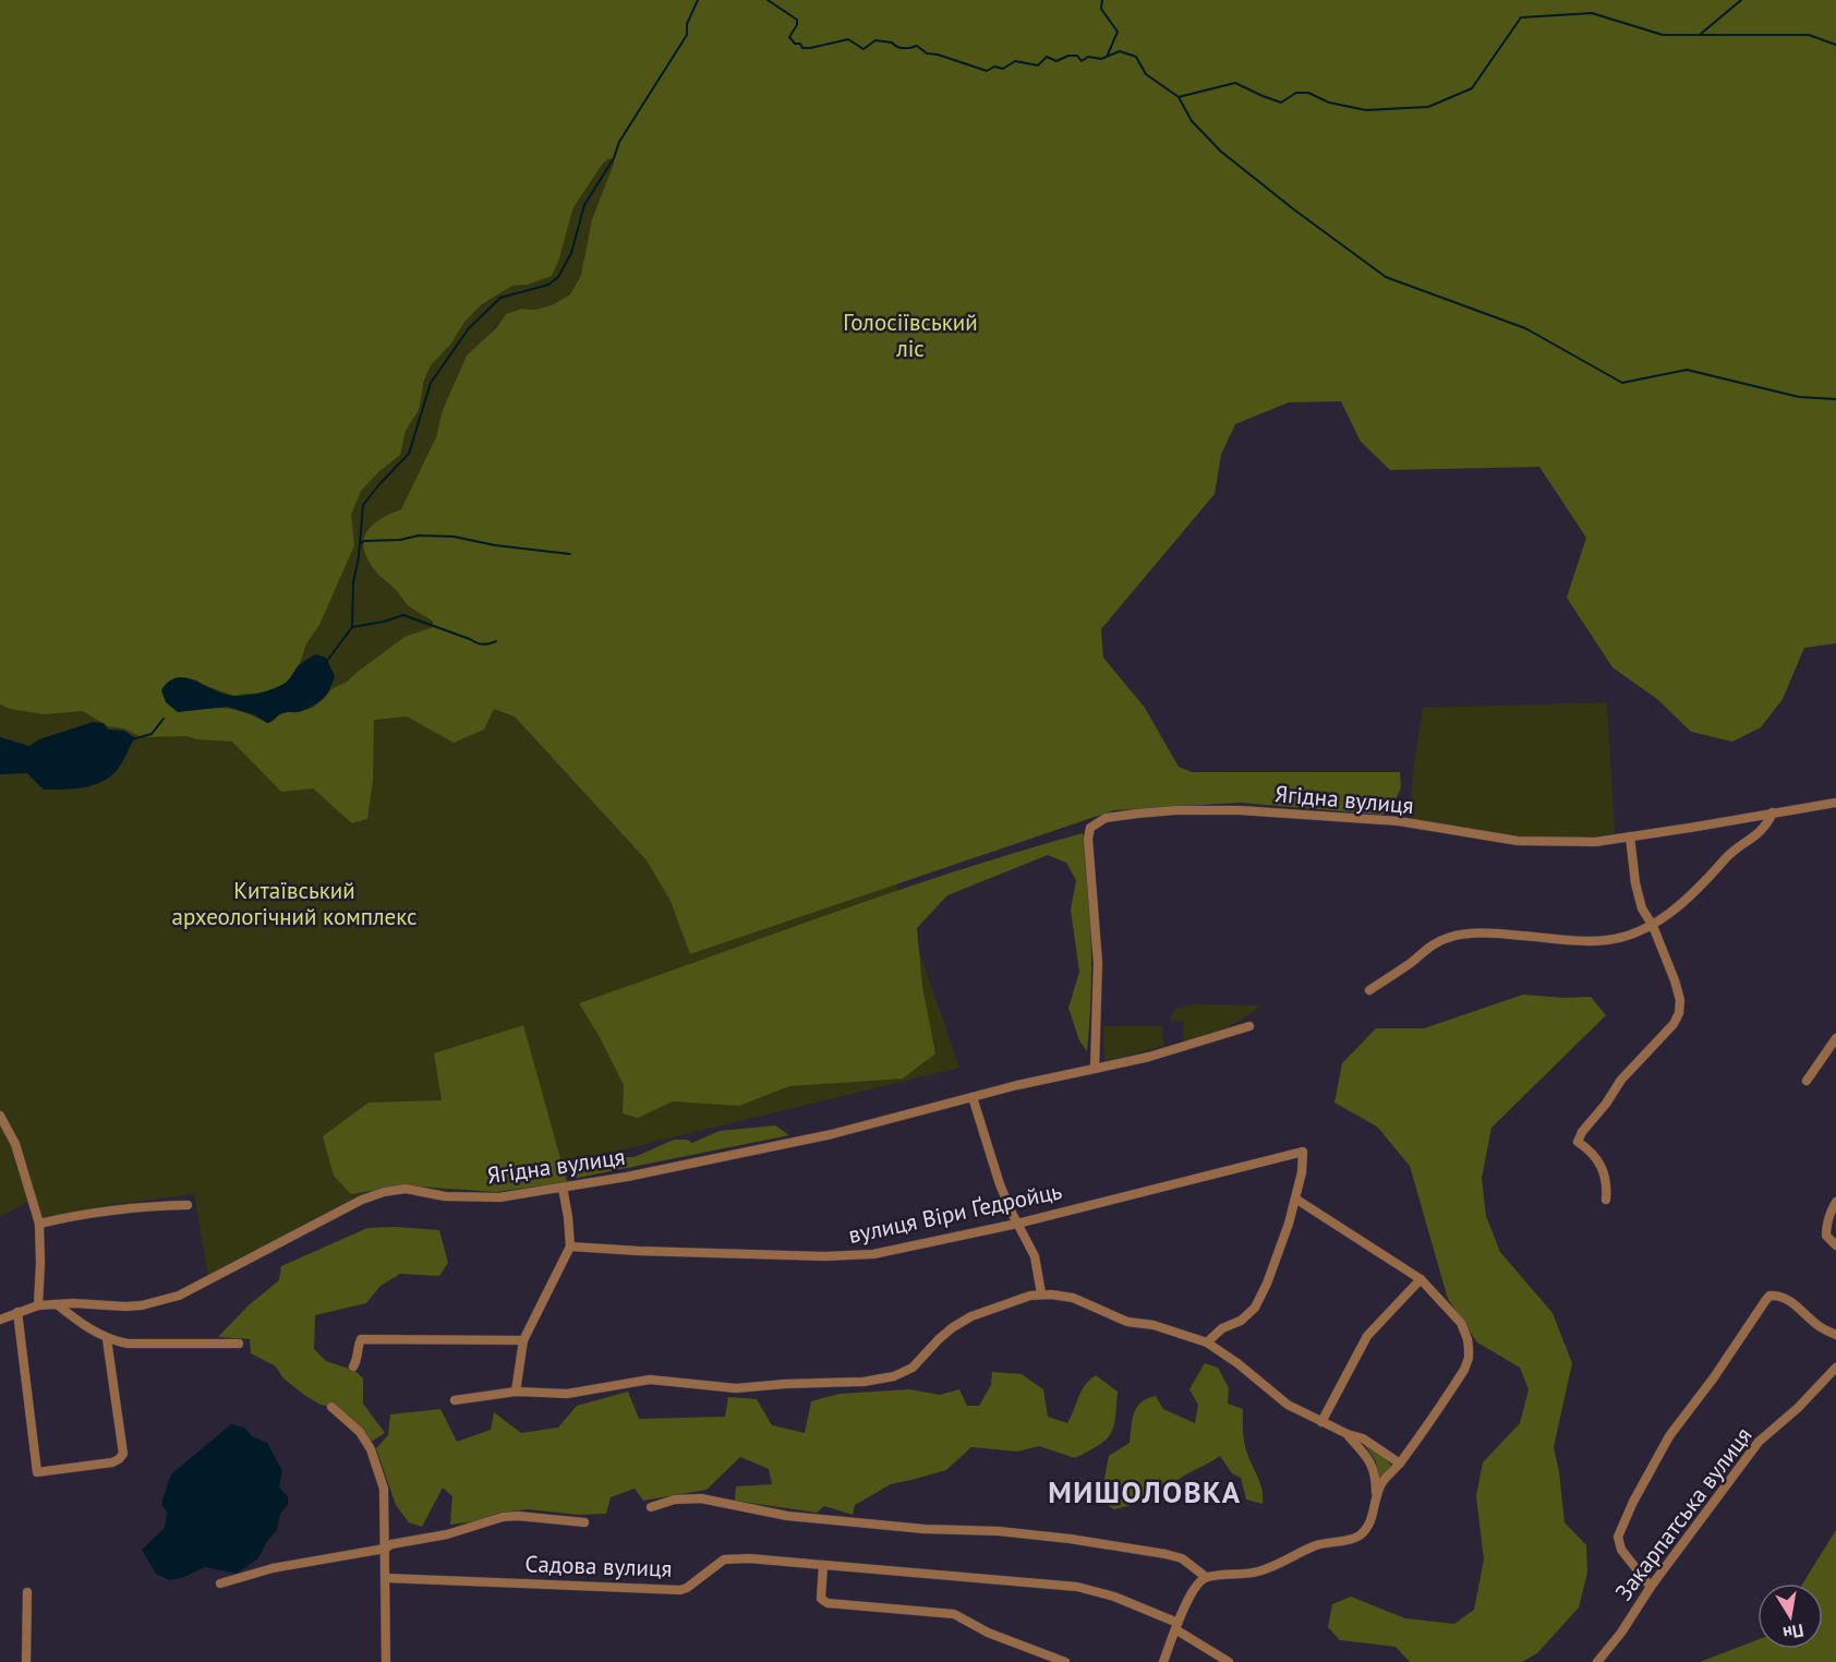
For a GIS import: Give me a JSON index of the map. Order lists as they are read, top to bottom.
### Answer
{
  "streets": {
    "street": [
      "Ягідна вулиця",
      "вулиця Віри Ґедройць",
      "Закарпатська вулиця",
      "Садова вулиця"
    ]
  },
  "districts": ["МИШОЛОВКА"],
  "parks": ["Голосіївський ліс", "Китаївський археологічний комплекс"],
  "north": "bottom"
}
